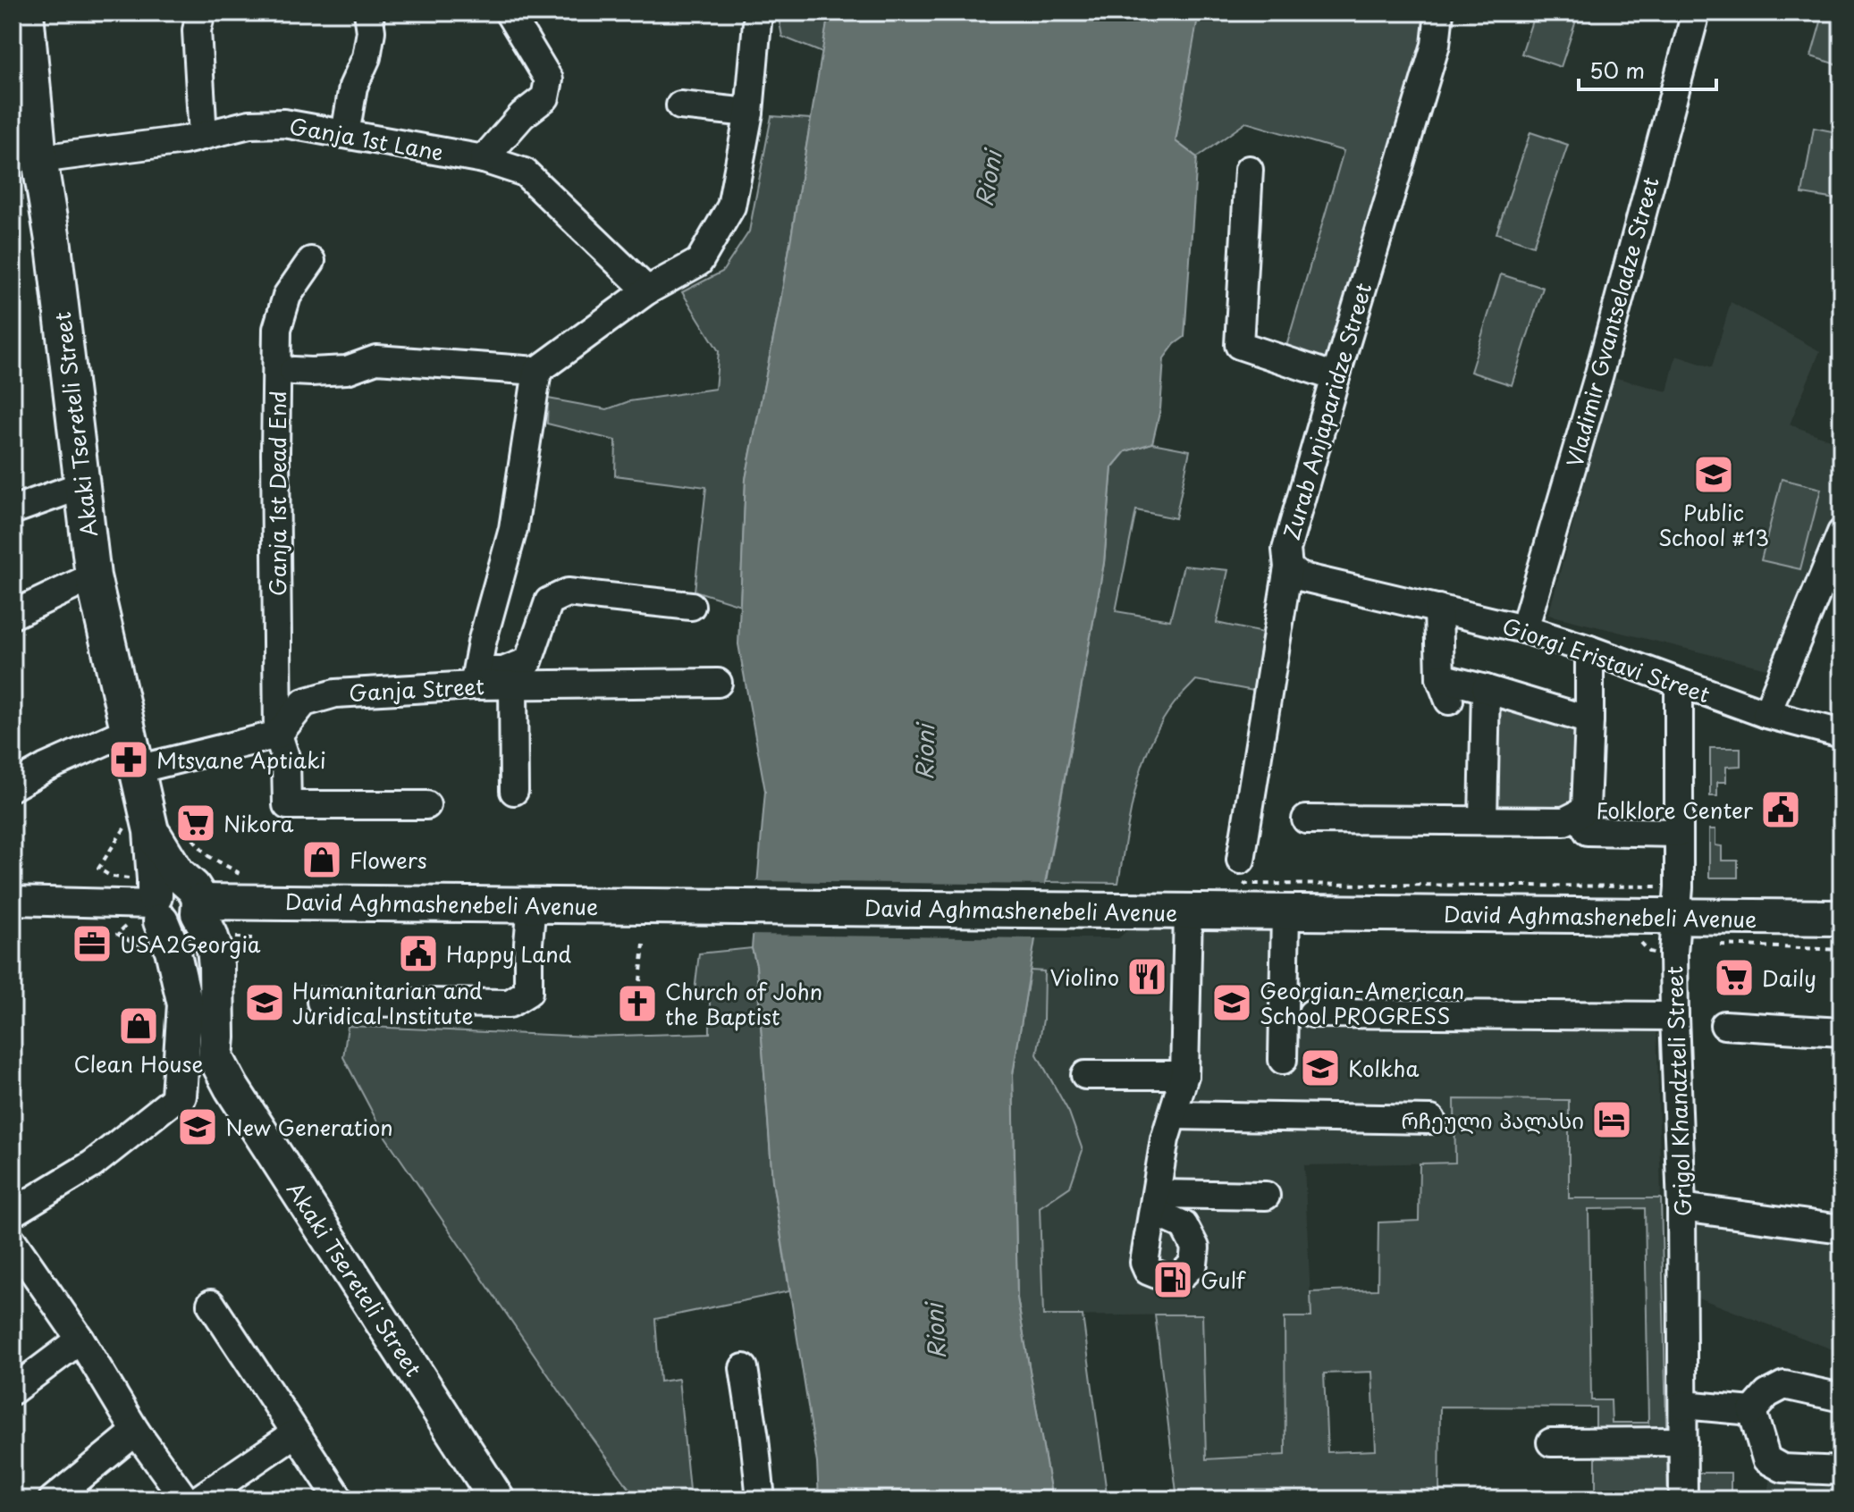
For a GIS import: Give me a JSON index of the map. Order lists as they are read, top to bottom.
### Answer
{
  "streets": {
    "main road": ["Akaki Tsereteli Street", "David Aghmashenebeli Avenue"],
    "street": [
      "Ganja 1st Lane",
      "Vladimir Gvantseladze Street",
      "Zurab Anjaparidze Street",
      "Ganja 1st Dead End",
      "Giorgi Eristavi Street",
      "Ganja Street",
      "Grigol Khandzteli Street"
    ]
  },
  "crossings": [
    ["Ganja 1st Lane", "Akaki Tsereteli Street"],
    ["Vladimir Gvantseladze Street", "Giorgi Eristavi Street"],
    ["Zurab Anjaparidze Street", "Giorgi Eristavi Street"],
    ["Akaki Tsereteli Street", "David Aghmashenebeli Avenue"],
    ["Ganja 1st Dead End", "Ganja Street"],
    ["Giorgi Eristavi Street", "Grigol Khandzteli Street"],
    ["David Aghmashenebeli Avenue", "Grigol Khandzteli Street"]
  ],
  "water": ["Rioni"],
  "places": {
    "school or university": [
      "Public School #13",
      "Humanitarian and Juridical Institute",
      "Georgian-American School PROGRESS",
      "Kolkha",
      "New Generation"
    ],
    "pharmacy": ["Mtsvane Aptiaki"],
    "public building": ["Folklore Center", "Happy Land"],
    "supermarket": ["Nikora", "Daily"],
    "shop": ["Flowers", "Clean House"],
    "office": ["USA2Georgia"],
    "restaurant": ["Violino"],
    "church": ["Church of John the Baptist"],
    "hotel": ["რჩეული პალასი"],
    "fuel station": ["Gulf"]
  },
  "scale_bar": "50 m"
}
